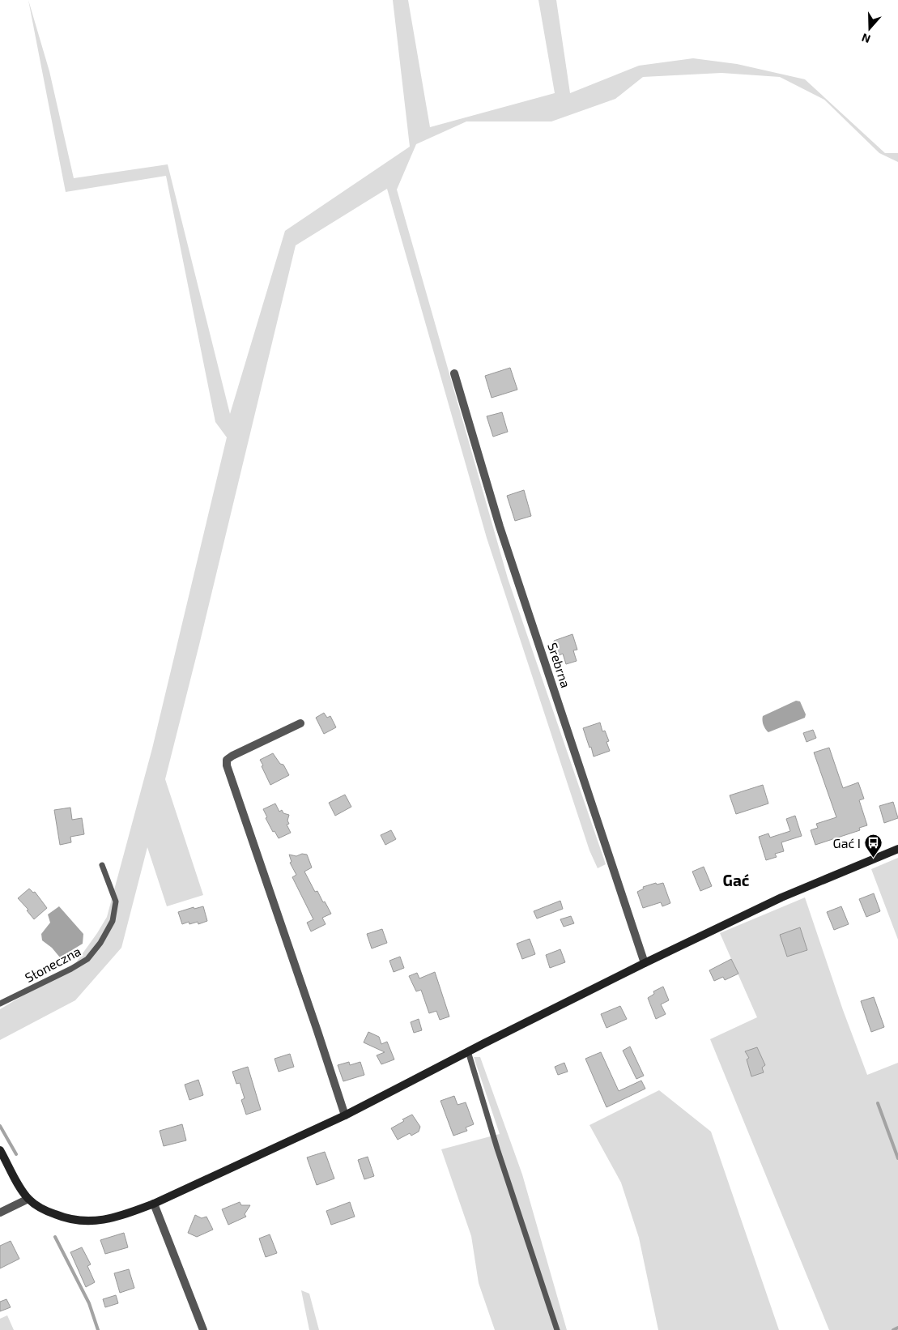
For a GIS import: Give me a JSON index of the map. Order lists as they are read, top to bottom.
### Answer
{
  "streets": {
    "street": ["Srebrna"],
    "lane": ["Słoneczna"]
  },
  "districts": ["Gać"],
  "places": {
    "bus stop": ["Gać I"]
  },
  "north": "bottom"
}
